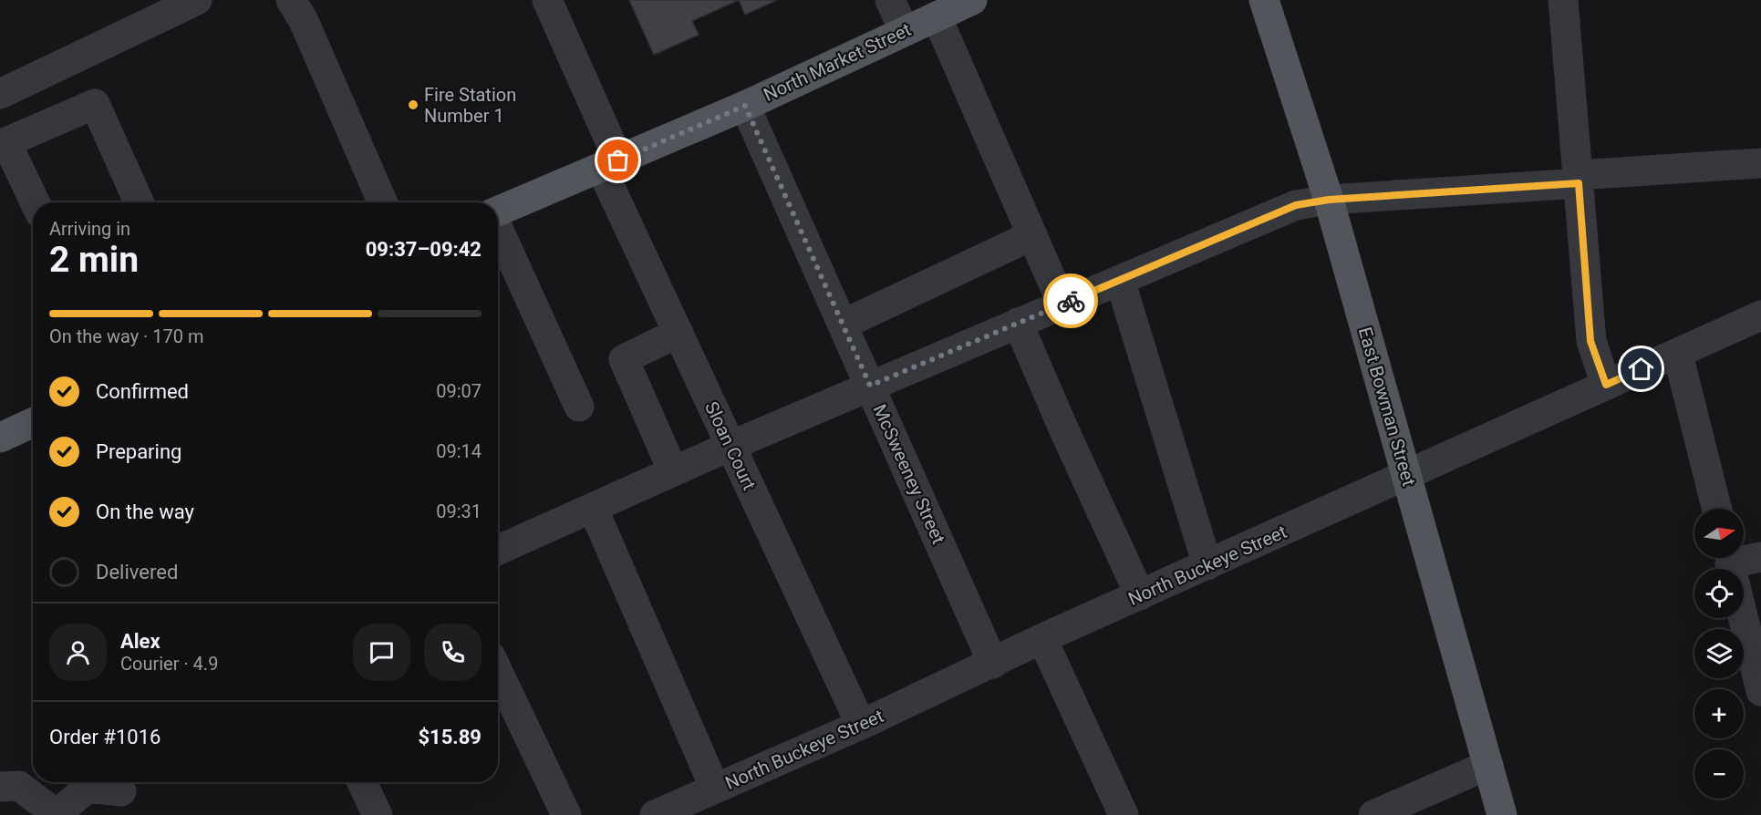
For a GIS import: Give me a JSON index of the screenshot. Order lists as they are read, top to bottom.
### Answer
{
  "streets": {
    "main road": ["North Market Street", "East Bowman Street"],
    "street": ["Sloan Court", "McSweeney Street", "North Buckeye Street"]
  },
  "crossings": [
    ["North Market Street", "Sloan Court"],
    ["North Market Street", "McSweeney Street"],
    ["East Bowman Street", "North Buckeye Street"],
    ["Sloan Court", "North Buckeye Street"],
    ["McSweeney Street", "North Buckeye Street"]
  ],
  "places": ["Fire Station Number 1"],
  "north": "right",
  "page": {
    "heading": ["2 min", "Arriving in", "09:37–09:42"],
    "panel": [
      "Alex",
      "Courier · 4.9",
      "Order #1016",
      "$15.89"
    ],
    "bar": "On the way · 170 m",
    "list": [
      ["Confirmed", "09:07"],
      ["Preparing", "09:14"],
      ["On the way", "09:31"],
      "Delivered"
    ],
    "map_buttons": ["+", "−"]
  }
}
